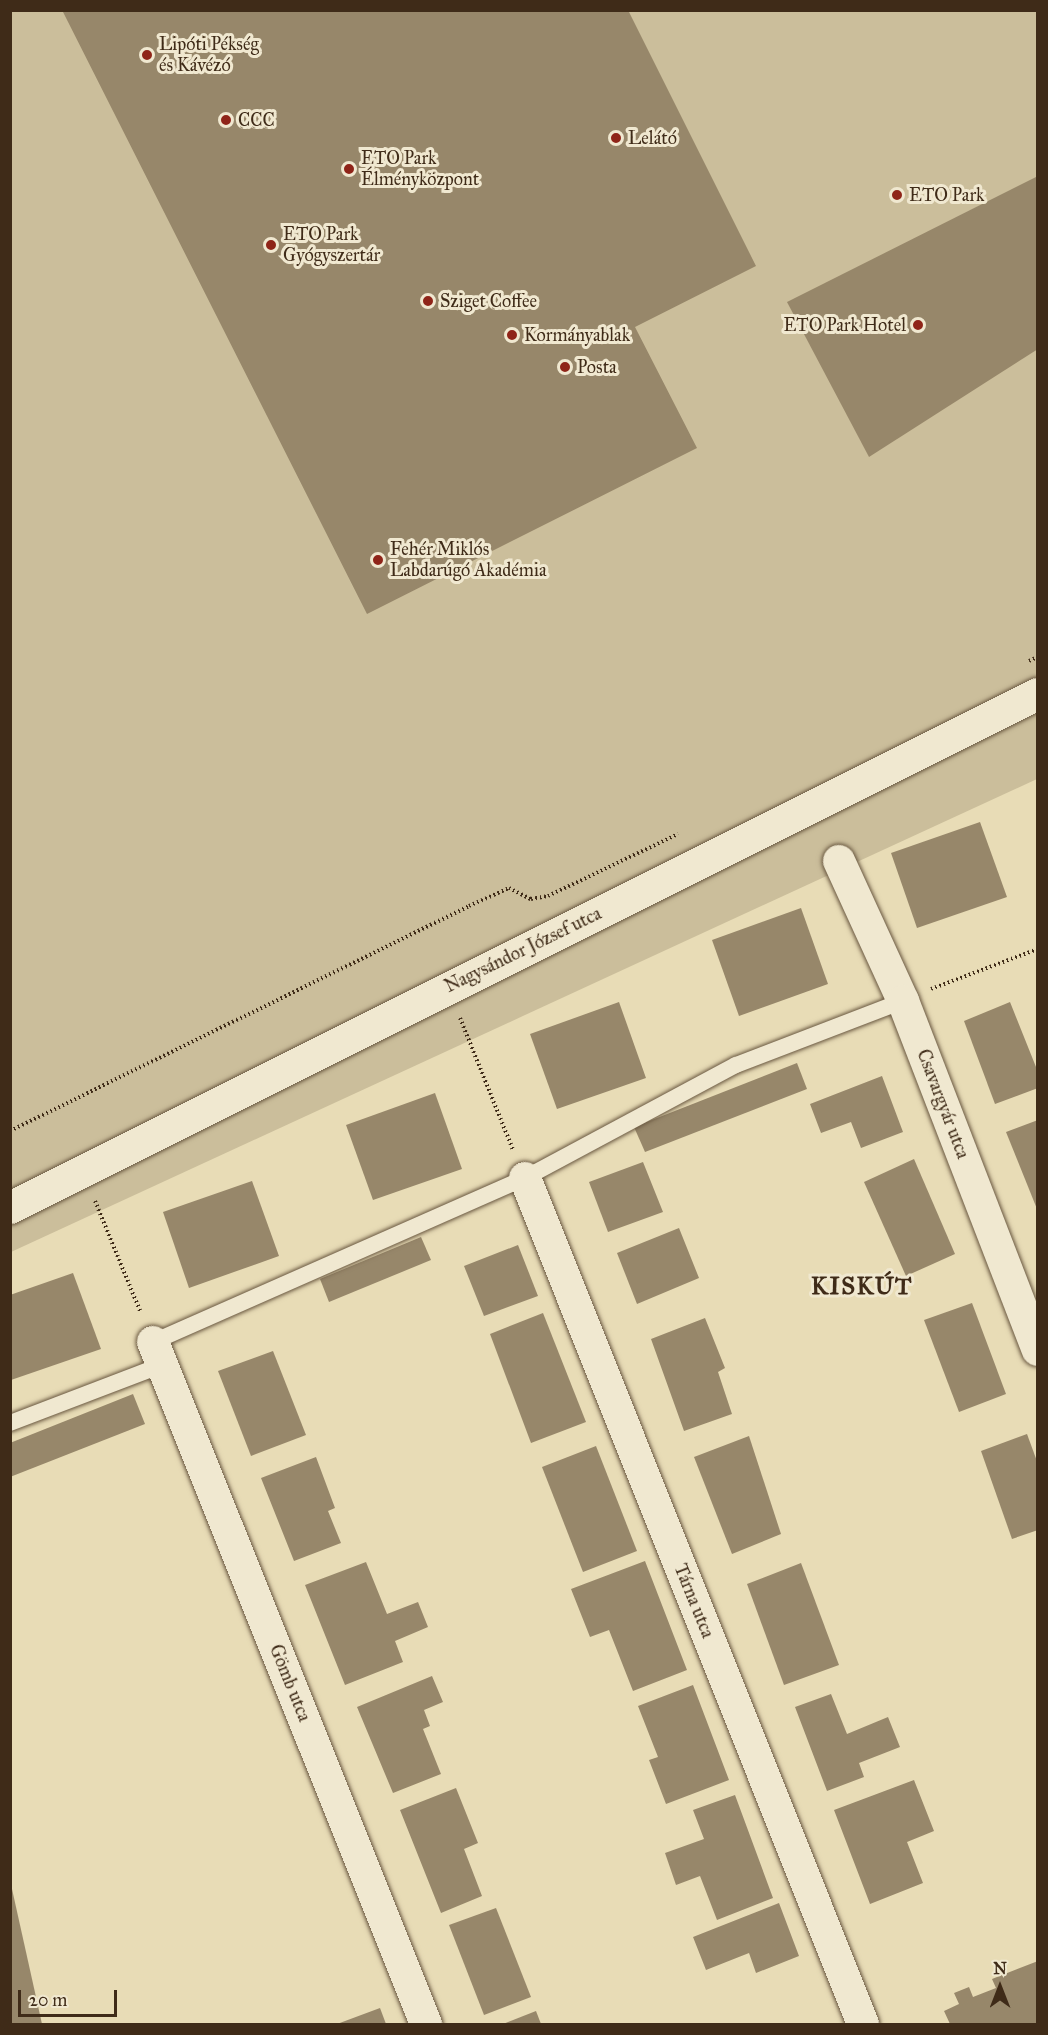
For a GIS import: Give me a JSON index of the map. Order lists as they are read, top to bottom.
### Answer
{
  "streets": {
    "street": [
      "Nagysándor József utca",
      "Csavargyár utca",
      "Tárna utca",
      "Gömb utca"
    ]
  },
  "districts": ["KISKÚT"],
  "places": [
    "Lipóti Pékség és Kávézó",
    "CCC",
    "Lelátó",
    "ETO Park Élményközpont",
    "ETO Park",
    "ETO Park Gyógyszertár",
    "Sziget Coffee",
    "ETO Park Hotel",
    "Kormányablak",
    "Posta",
    "Fehér Miklós Labdarúgó Akadémia"
  ],
  "scale_bar": "20 m",
  "north": "top"
}
